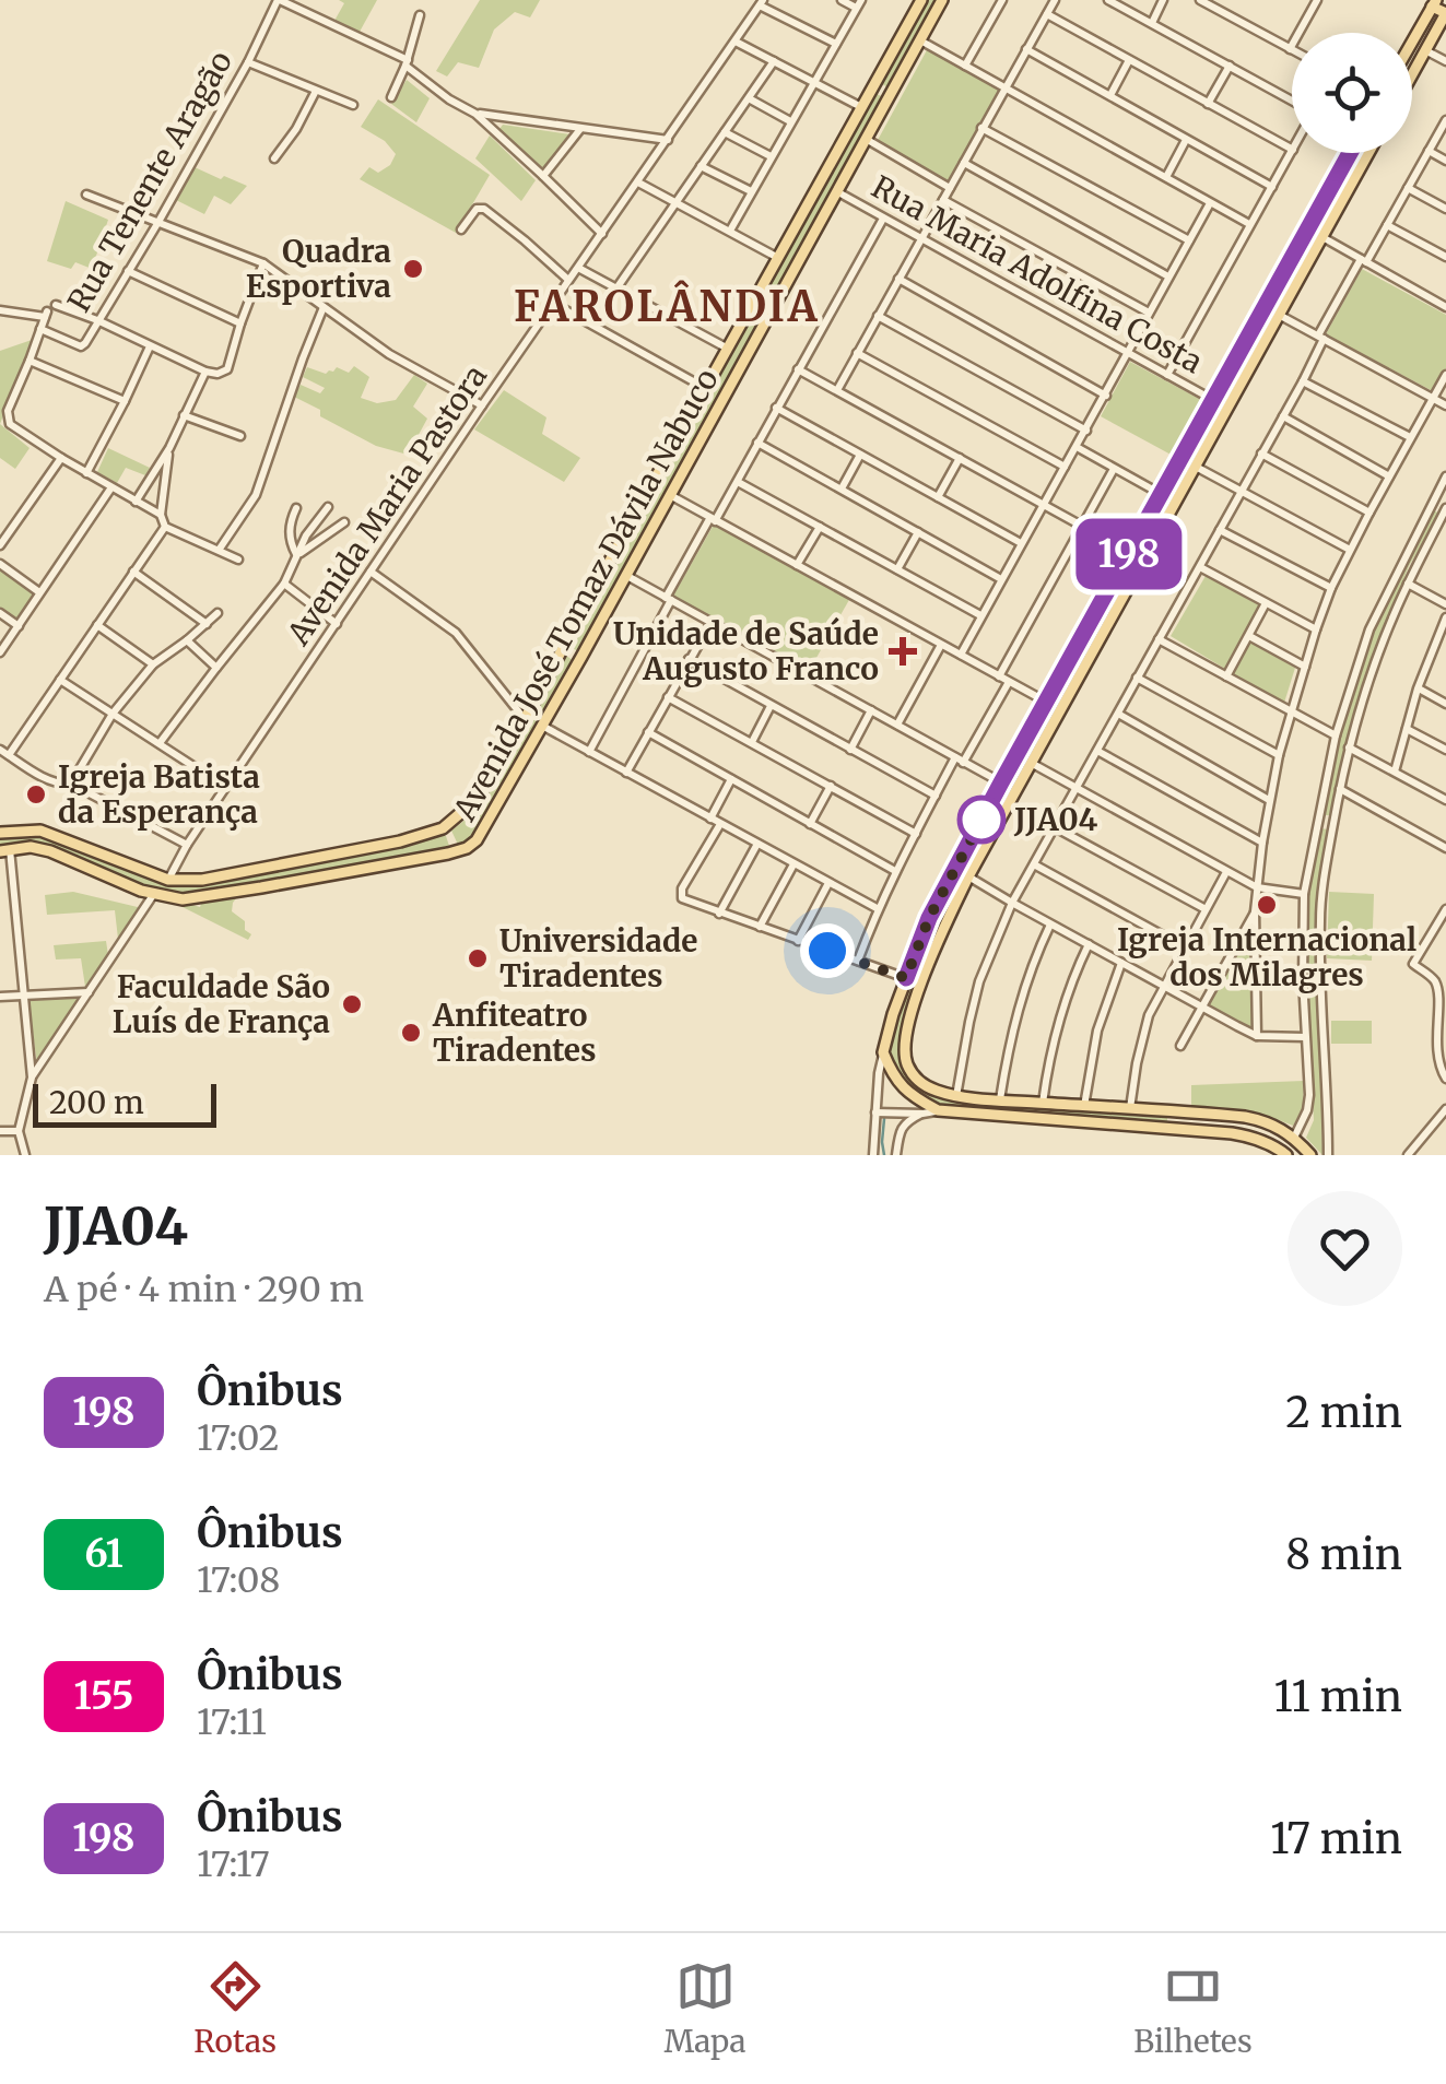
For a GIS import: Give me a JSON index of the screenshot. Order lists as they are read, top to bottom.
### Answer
{
  "streets": {
    "main road": ["Avenida José Tomaz Dávila Nabuco"],
    "street": ["Rua Tenente Aragão", "Rua Maria Adolfina Costa", "Avenida Maria Pastora"]
  },
  "crossings": [
    ["Rua Maria Adolfina Costa", "Avenida José Tomaz Dávila Nabuco"]
  ],
  "districts": ["FAROLÂNDIA"],
  "places": {
    "other": [
      "Quadra Esportiva",
      "Igreja Batista da Esperança",
      "JJA04",
      "Igreja Internacional dos Milagres",
      "Universidade Tiradentes",
      "Faculdade São Luís de França",
      "Anfiteatro Tiradentes"
    ],
    "health": ["Unidade de Saúde Augusto Franco"]
  },
  "lines": ["bus line 198"],
  "scale_bar": "200 m",
  "page": {
    "on_map": "198",
    "scale": "200 m",
    "heading": ["JJA04", "A pé · 4 min · 290 m"],
    "list": [
      {
        "mark": "198",
        "name": "Ônibus",
        "note": "17:02",
        "value": "2 min"
      },
      {
        "mark": "61",
        "name": "Ônibus",
        "note": "17:08",
        "value": "8 min"
      },
      {
        "mark": "155",
        "name": "Ônibus",
        "note": "17:11",
        "value": "11 min"
      },
      {
        "mark": "198",
        "name": "Ônibus",
        "note": "17:17",
        "value": "17 min"
      }
    ],
    "tabs": ["Rotas", "Mapa", "Bilhetes"]
  }
}
